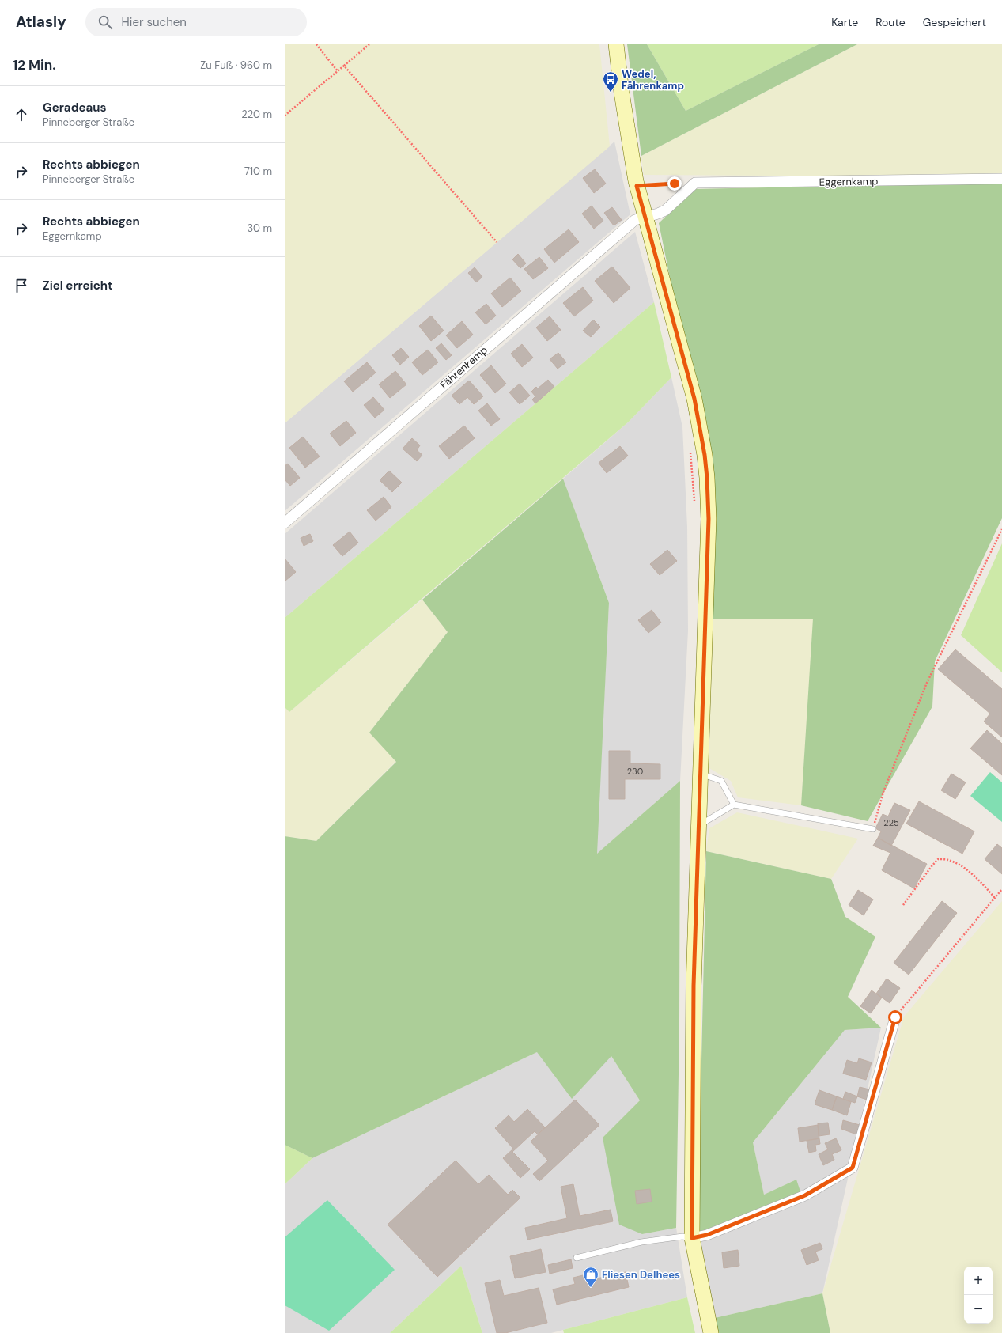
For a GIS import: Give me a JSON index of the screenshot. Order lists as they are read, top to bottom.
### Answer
{
  "streets": {
    "street": ["Eggernkamp", "Fährenkamp"]
  },
  "places": {
    "bus stop": ["Wedel, Fährenkamp"],
    "shop": ["Fliesen Delhees"]
  },
  "house_numbers": ["230", "225"],
  "page": {
    "header": "Atlasly",
    "search": "Hier suchen",
    "nav": ["Karte", "Route", "Gespeichert"],
    "heading": ["12 Min.", "Zu Fuß · 960 m"],
    "list": [
      ["Geradeaus", "Pinneberger Straße", "220 m"],
      ["Rechts abbiegen", "Pinneberger Straße", "710 m"],
      ["Rechts abbiegen", "Eggernkamp", "30 m"],
      "Ziel erreicht"
    ],
    "map_buttons": ["+", "−"]
  }
}
